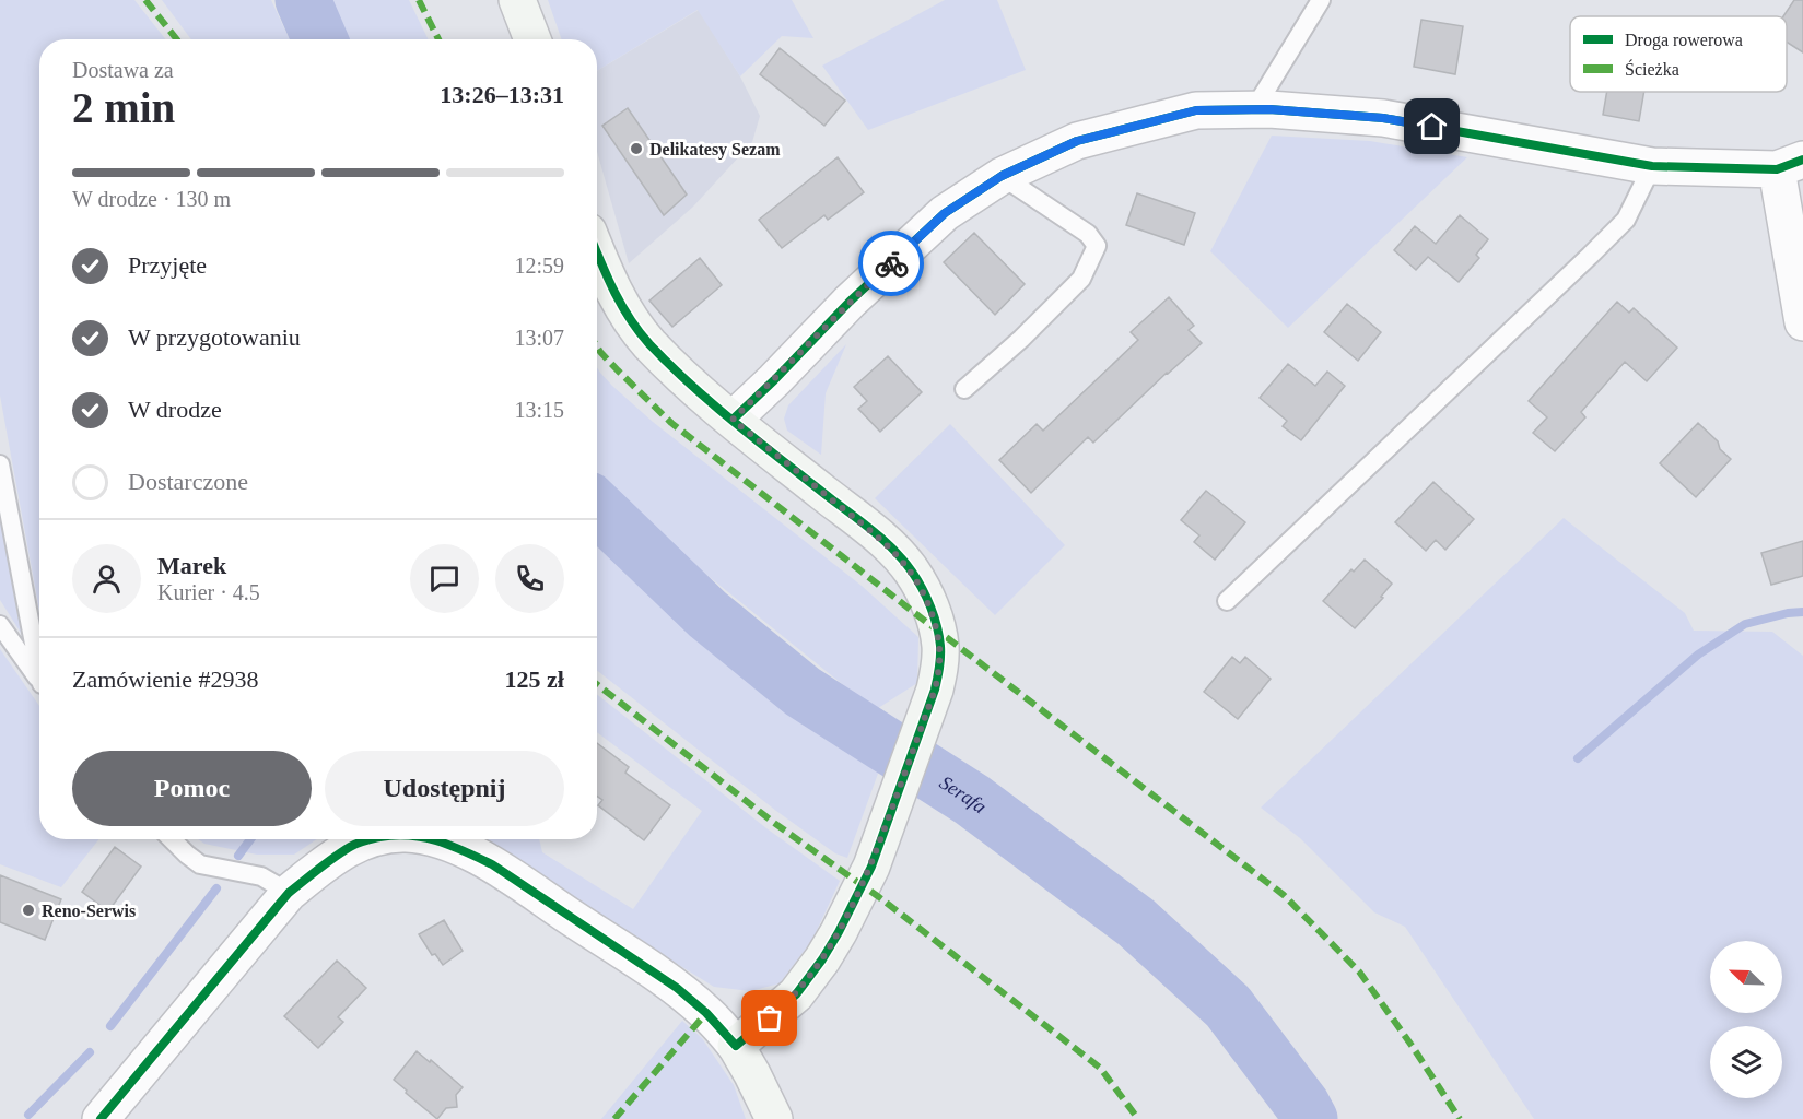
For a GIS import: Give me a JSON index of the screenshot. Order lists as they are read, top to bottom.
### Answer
{
  "water": ["Serafa"],
  "places": ["Delikatesy Sezam", "Reno-Serwis"],
  "legend": ["Droga rowerowa", "Ścieżka"],
  "north": "top left",
  "page": {
    "heading": ["2 min", "Dostawa za", "13:26–13:31"],
    "panel": [
      "Marek",
      "Kurier · 4.5",
      "Zamówienie #2938",
      "125 zł"
    ],
    "bar": "W drodze · 130 m",
    "list": [
      ["Przyjęte", "12:59"],
      ["W przygotowaniu", "13:07"],
      ["W drodze", "13:15"],
      "Dostarczone"
    ],
    "buttons": ["Pomoc", "Udostępnij"]
  }
}
